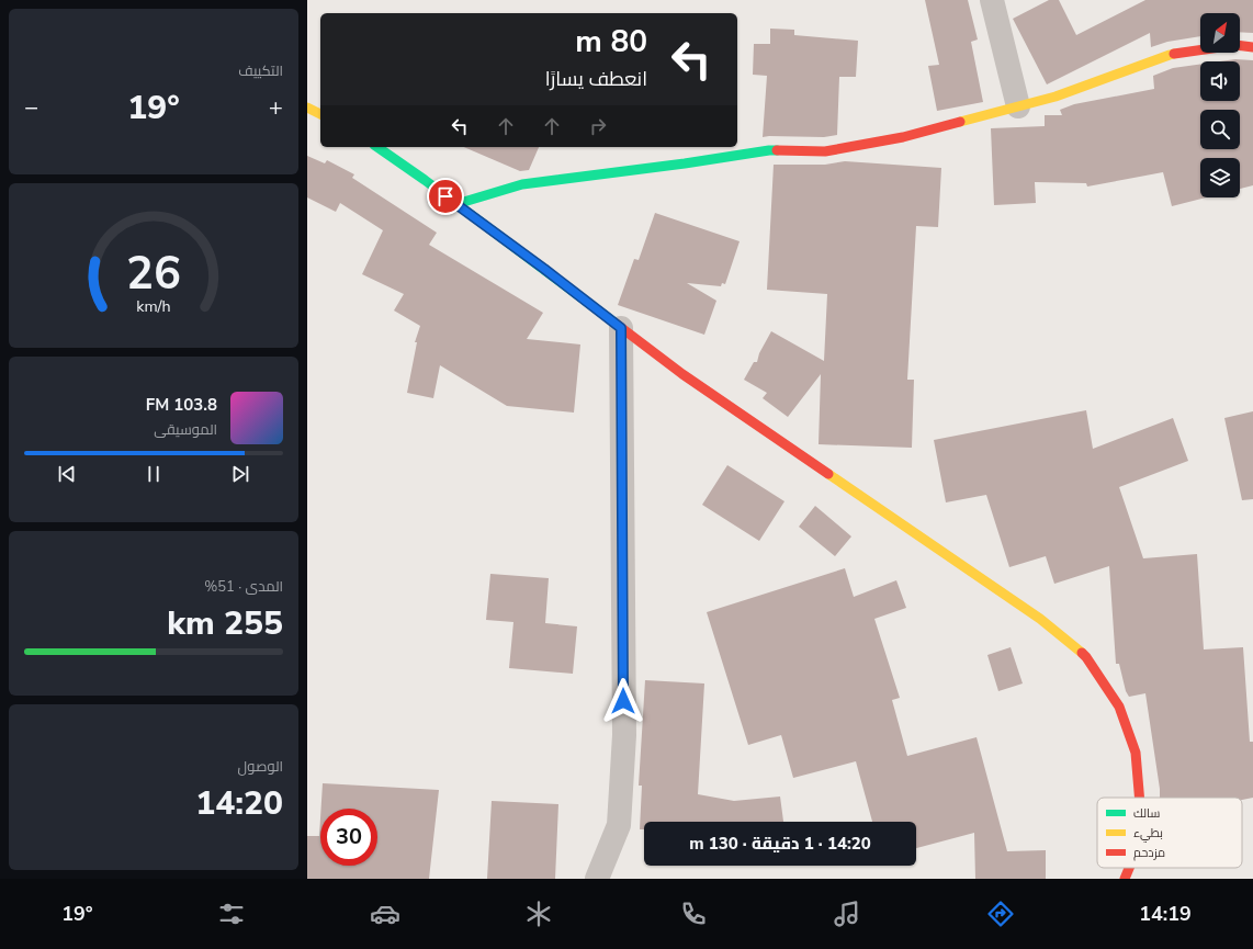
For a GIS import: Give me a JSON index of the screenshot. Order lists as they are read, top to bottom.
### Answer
{
  "legend": ["سالك", "بطيء", "مزدحم"],
  "north": "top right",
  "page": {
    "tile": [
      "التكييف",
      ["المدى · 51%", "255 km"],
      ["الوصول", "14:20"]
    ],
    "turn": ["80 m", "انعطف يسارًا"],
    "heat": ["−", "19°", "+"],
    "song": ["103.8 FM", "الموسيقى"],
    "limit": "30",
    "trip": "14:20 · 1 دقيقة · 130 m",
    "tabs": ["14:19", "19°"],
    "gauge": ["26", "km/h"]
  }
}
